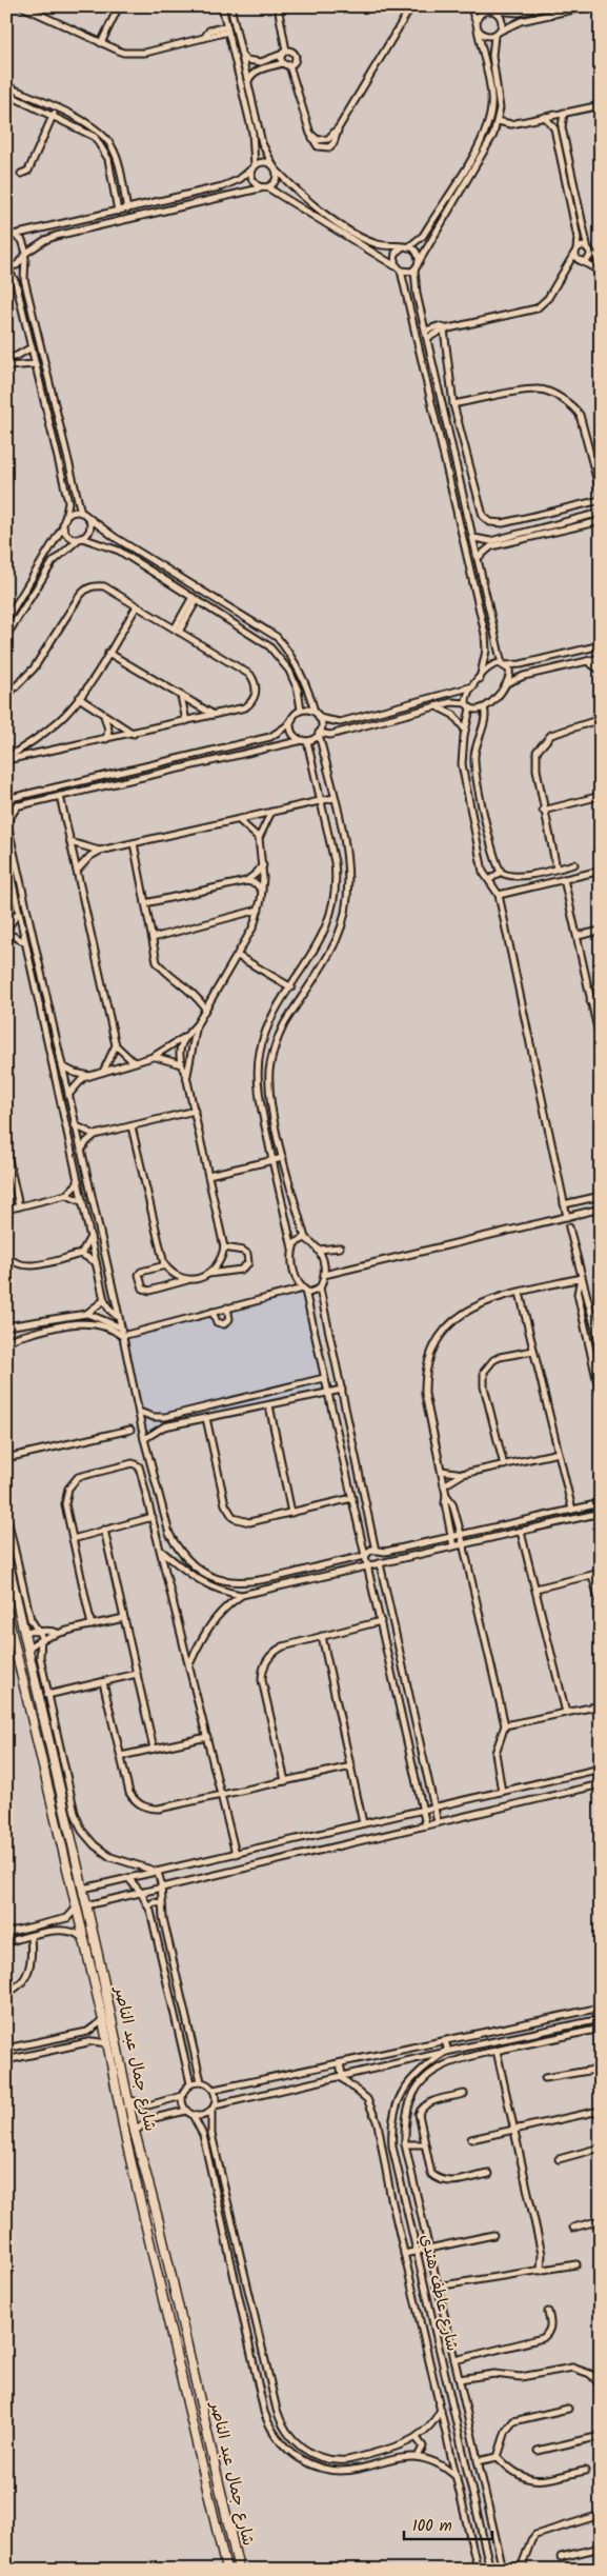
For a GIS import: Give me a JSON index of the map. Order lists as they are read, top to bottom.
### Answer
{
  "streets": {
    "main road": ["شارع جمال عبد الناصر"],
    "street": ["شارع عاطف هندي"]
  },
  "scale_bar": "100 m"
}
